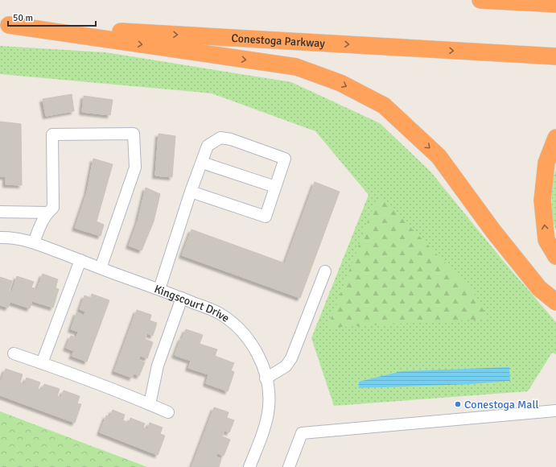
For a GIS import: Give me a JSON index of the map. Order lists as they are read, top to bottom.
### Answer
{
  "streets": {
    "highway": ["Conestoga Parkway"],
    "street": ["Kingscourt Drive"]
  },
  "one_way": ["Conestoga Parkway"],
  "places": ["Conestoga Mall"],
  "scale_bar": "50 m"
}
